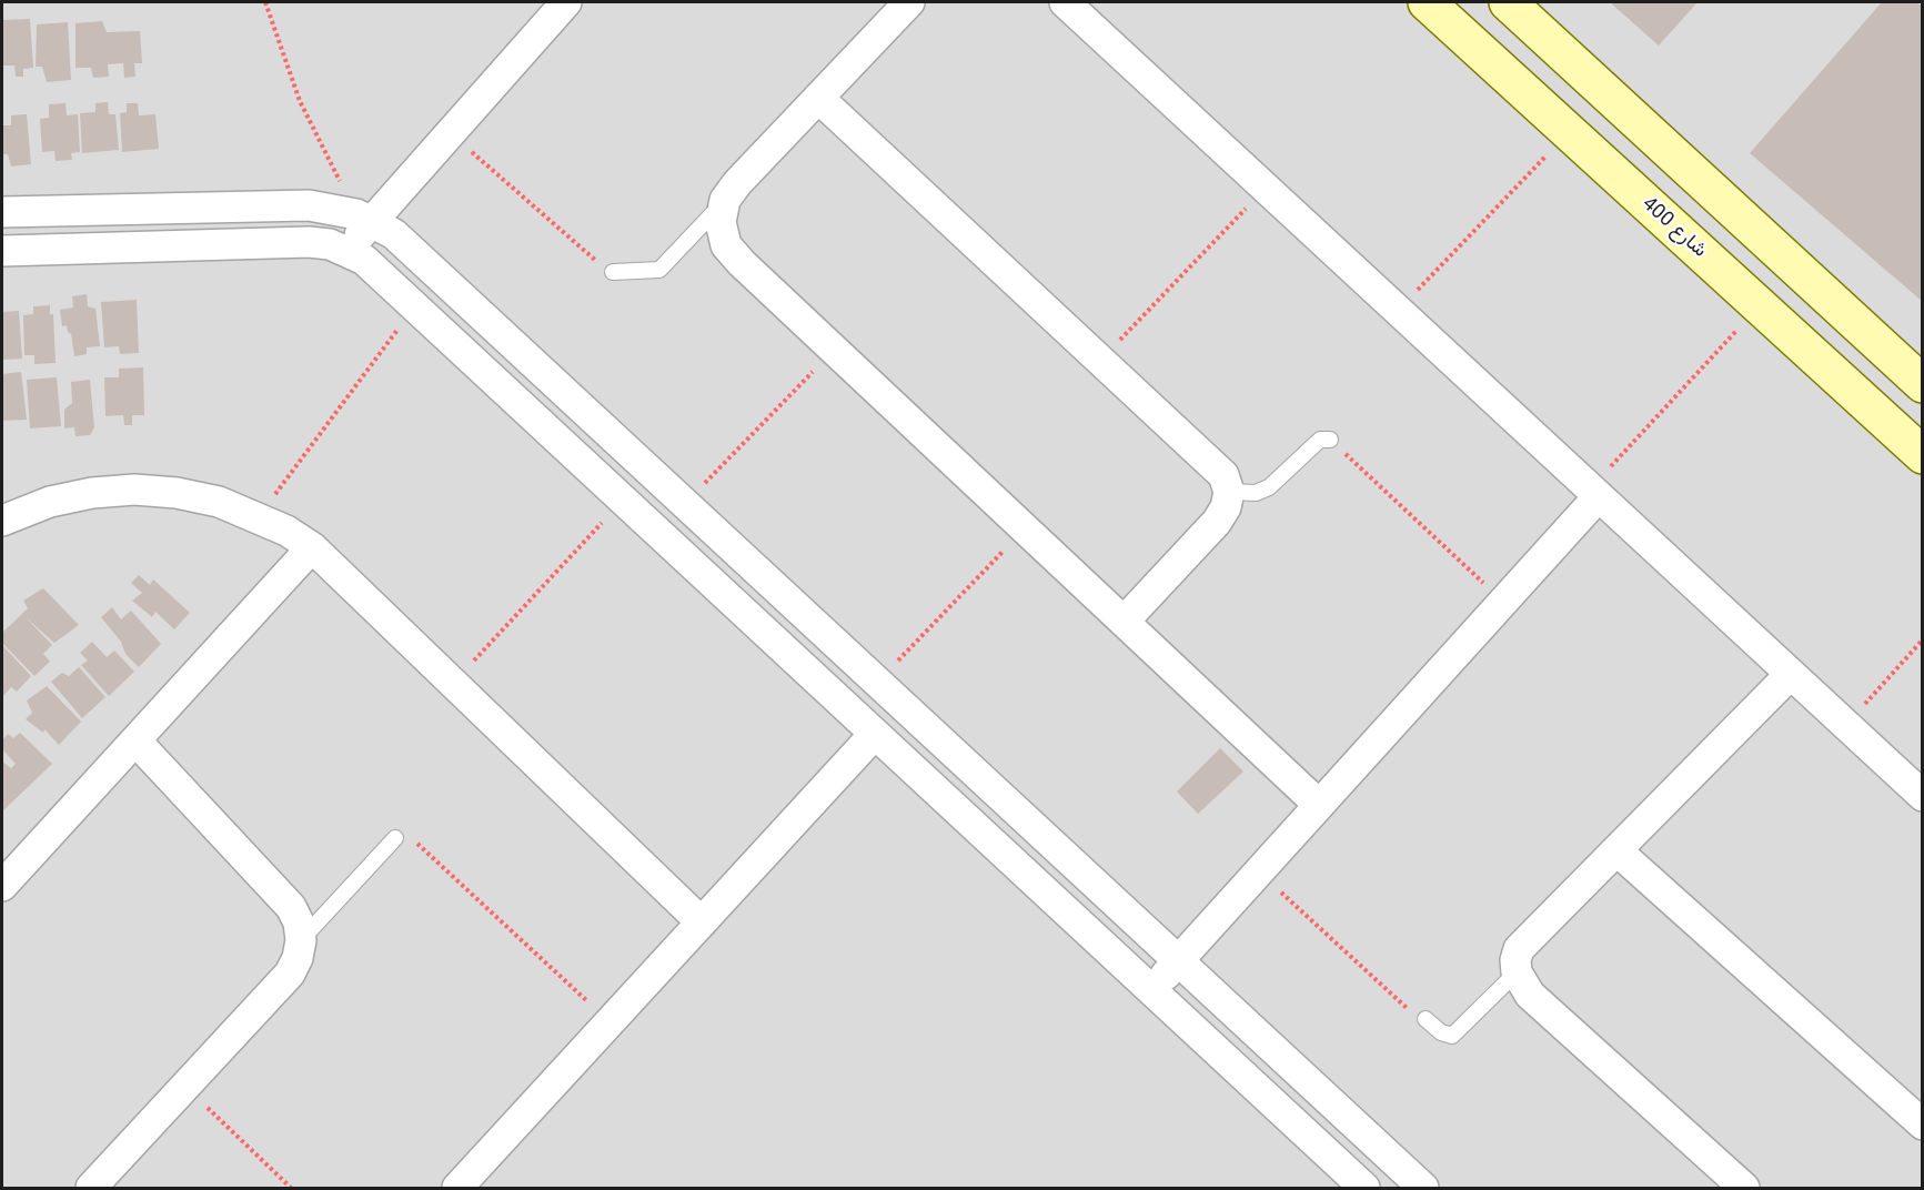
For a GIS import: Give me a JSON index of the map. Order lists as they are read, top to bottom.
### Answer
{
  "streets": {
    "street": ["شارع 400"]
  }
}
